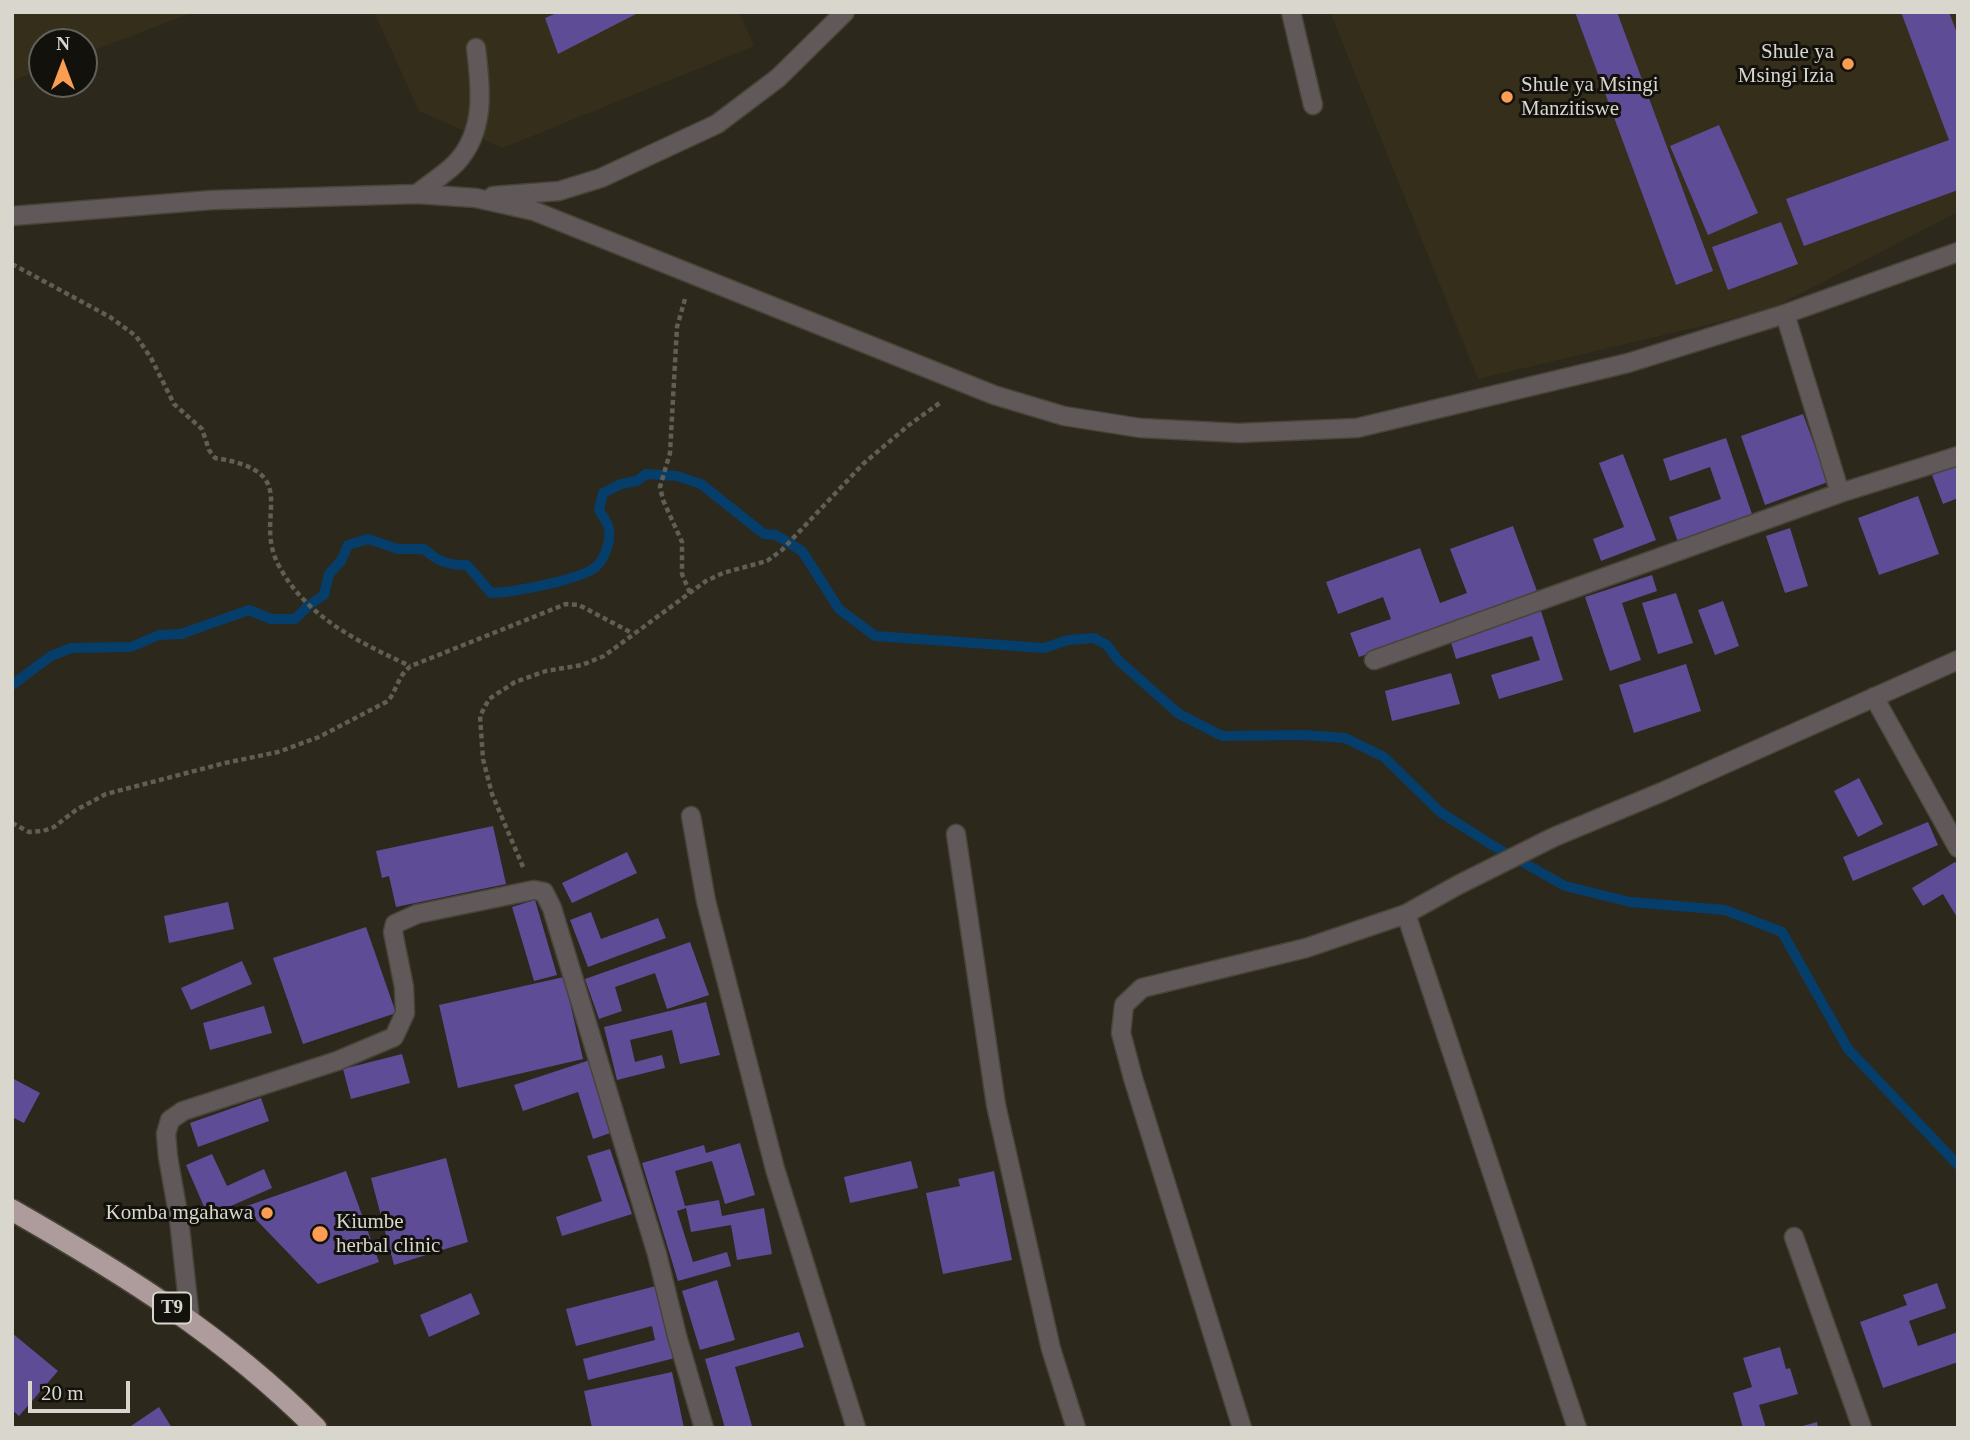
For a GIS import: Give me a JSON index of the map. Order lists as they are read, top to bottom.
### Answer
{
  "streets": {
    "highway": ["T9"]
  },
  "places": [
    "Shule ya Msingi Izia",
    "Shule ya Msingi Manzitiswe",
    "Komba mgahawa",
    "Kiumbe herbal clinic"
  ],
  "scale_bar": "20 m",
  "north": "top"
}
